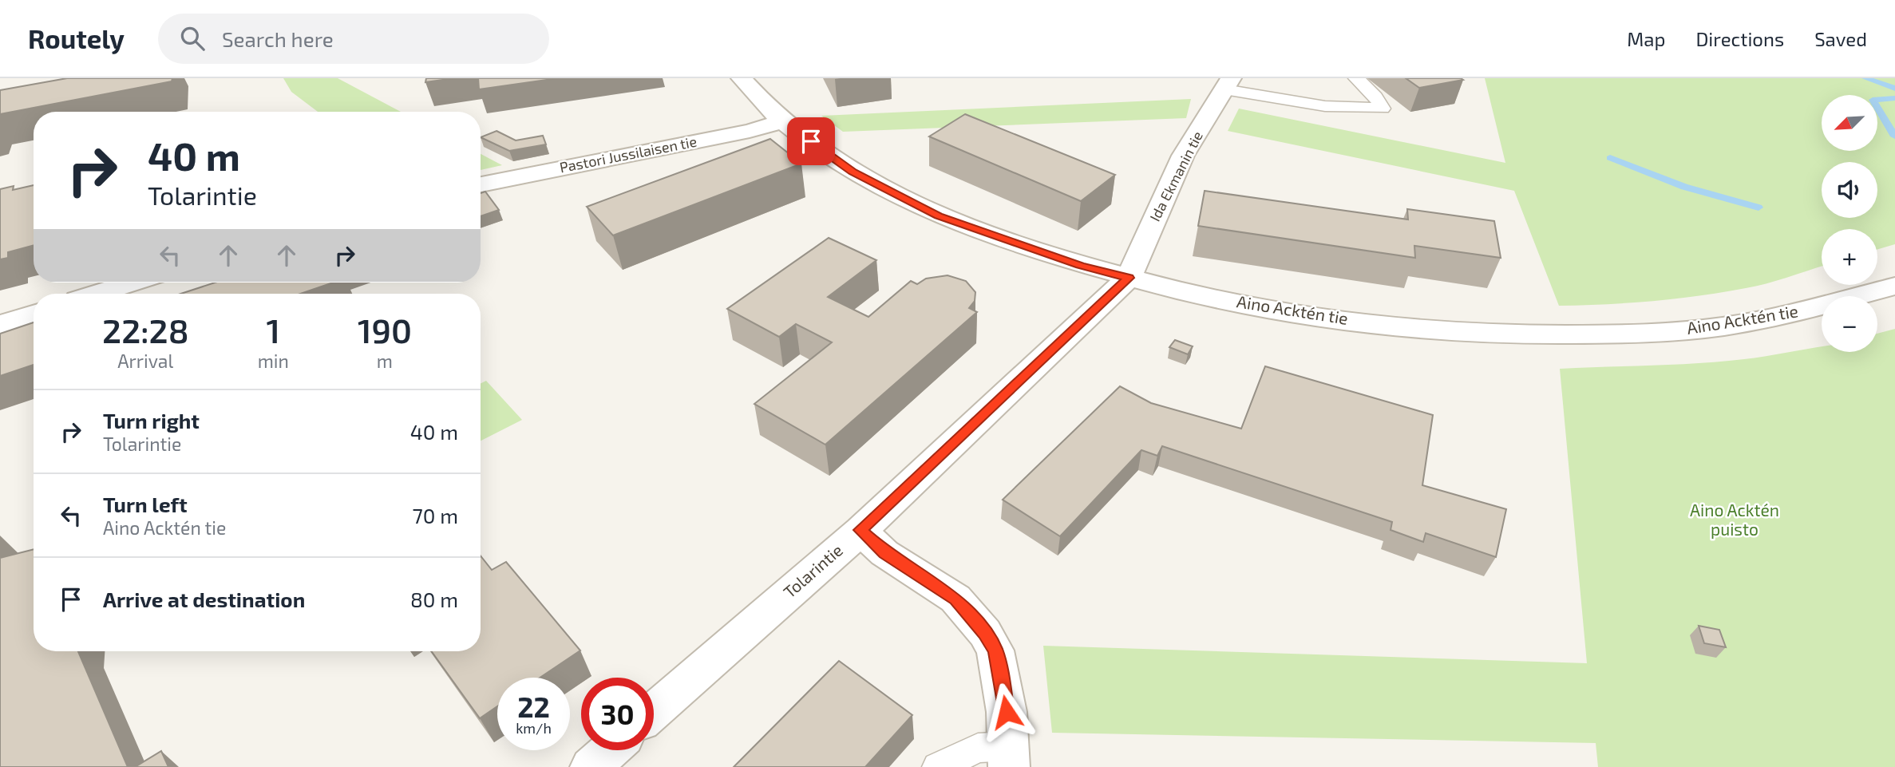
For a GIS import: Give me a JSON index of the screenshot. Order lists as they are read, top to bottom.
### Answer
{
  "streets": {
    "street": [
      "Pastori Jussilaisen tie",
      "Ida Ekmanin tie",
      "Aino Acktén tie",
      "Tolarintie"
    ]
  },
  "crossings": [
    ["Pastori Jussilaisen tie", "Aino Acktén tie"],
    ["Ida Ekmanin tie", "Aino Acktén tie"],
    ["Ida Ekmanin tie", "Tolarintie"],
    ["Aino Acktén tie", "Tolarintie"]
  ],
  "parks": ["Aino Acktén puisto"],
  "north": "bottom left",
  "page": {
    "header": "Routely",
    "search": "Search here",
    "nav": ["Map", "Directions", "Saved"],
    "map_buttons": ["+", "−"],
    "turn": ["40 m", "Tolarintie"],
    "eta": [
      "22:28",
      "Arrival",
      "1",
      "min",
      "190",
      "m"
    ],
    "list": [
      {
        "name": "Turn right",
        "note": "Tolarintie",
        "value": "40 m"
      },
      {
        "name": "Turn left",
        "note": "Aino Acktén tie",
        "value": "70 m"
      },
      {
        "name": "Arrive at destination",
        "value": "80 m"
      }
    ],
    "speed": "22 km/h",
    "limit": "30"
  }
}
